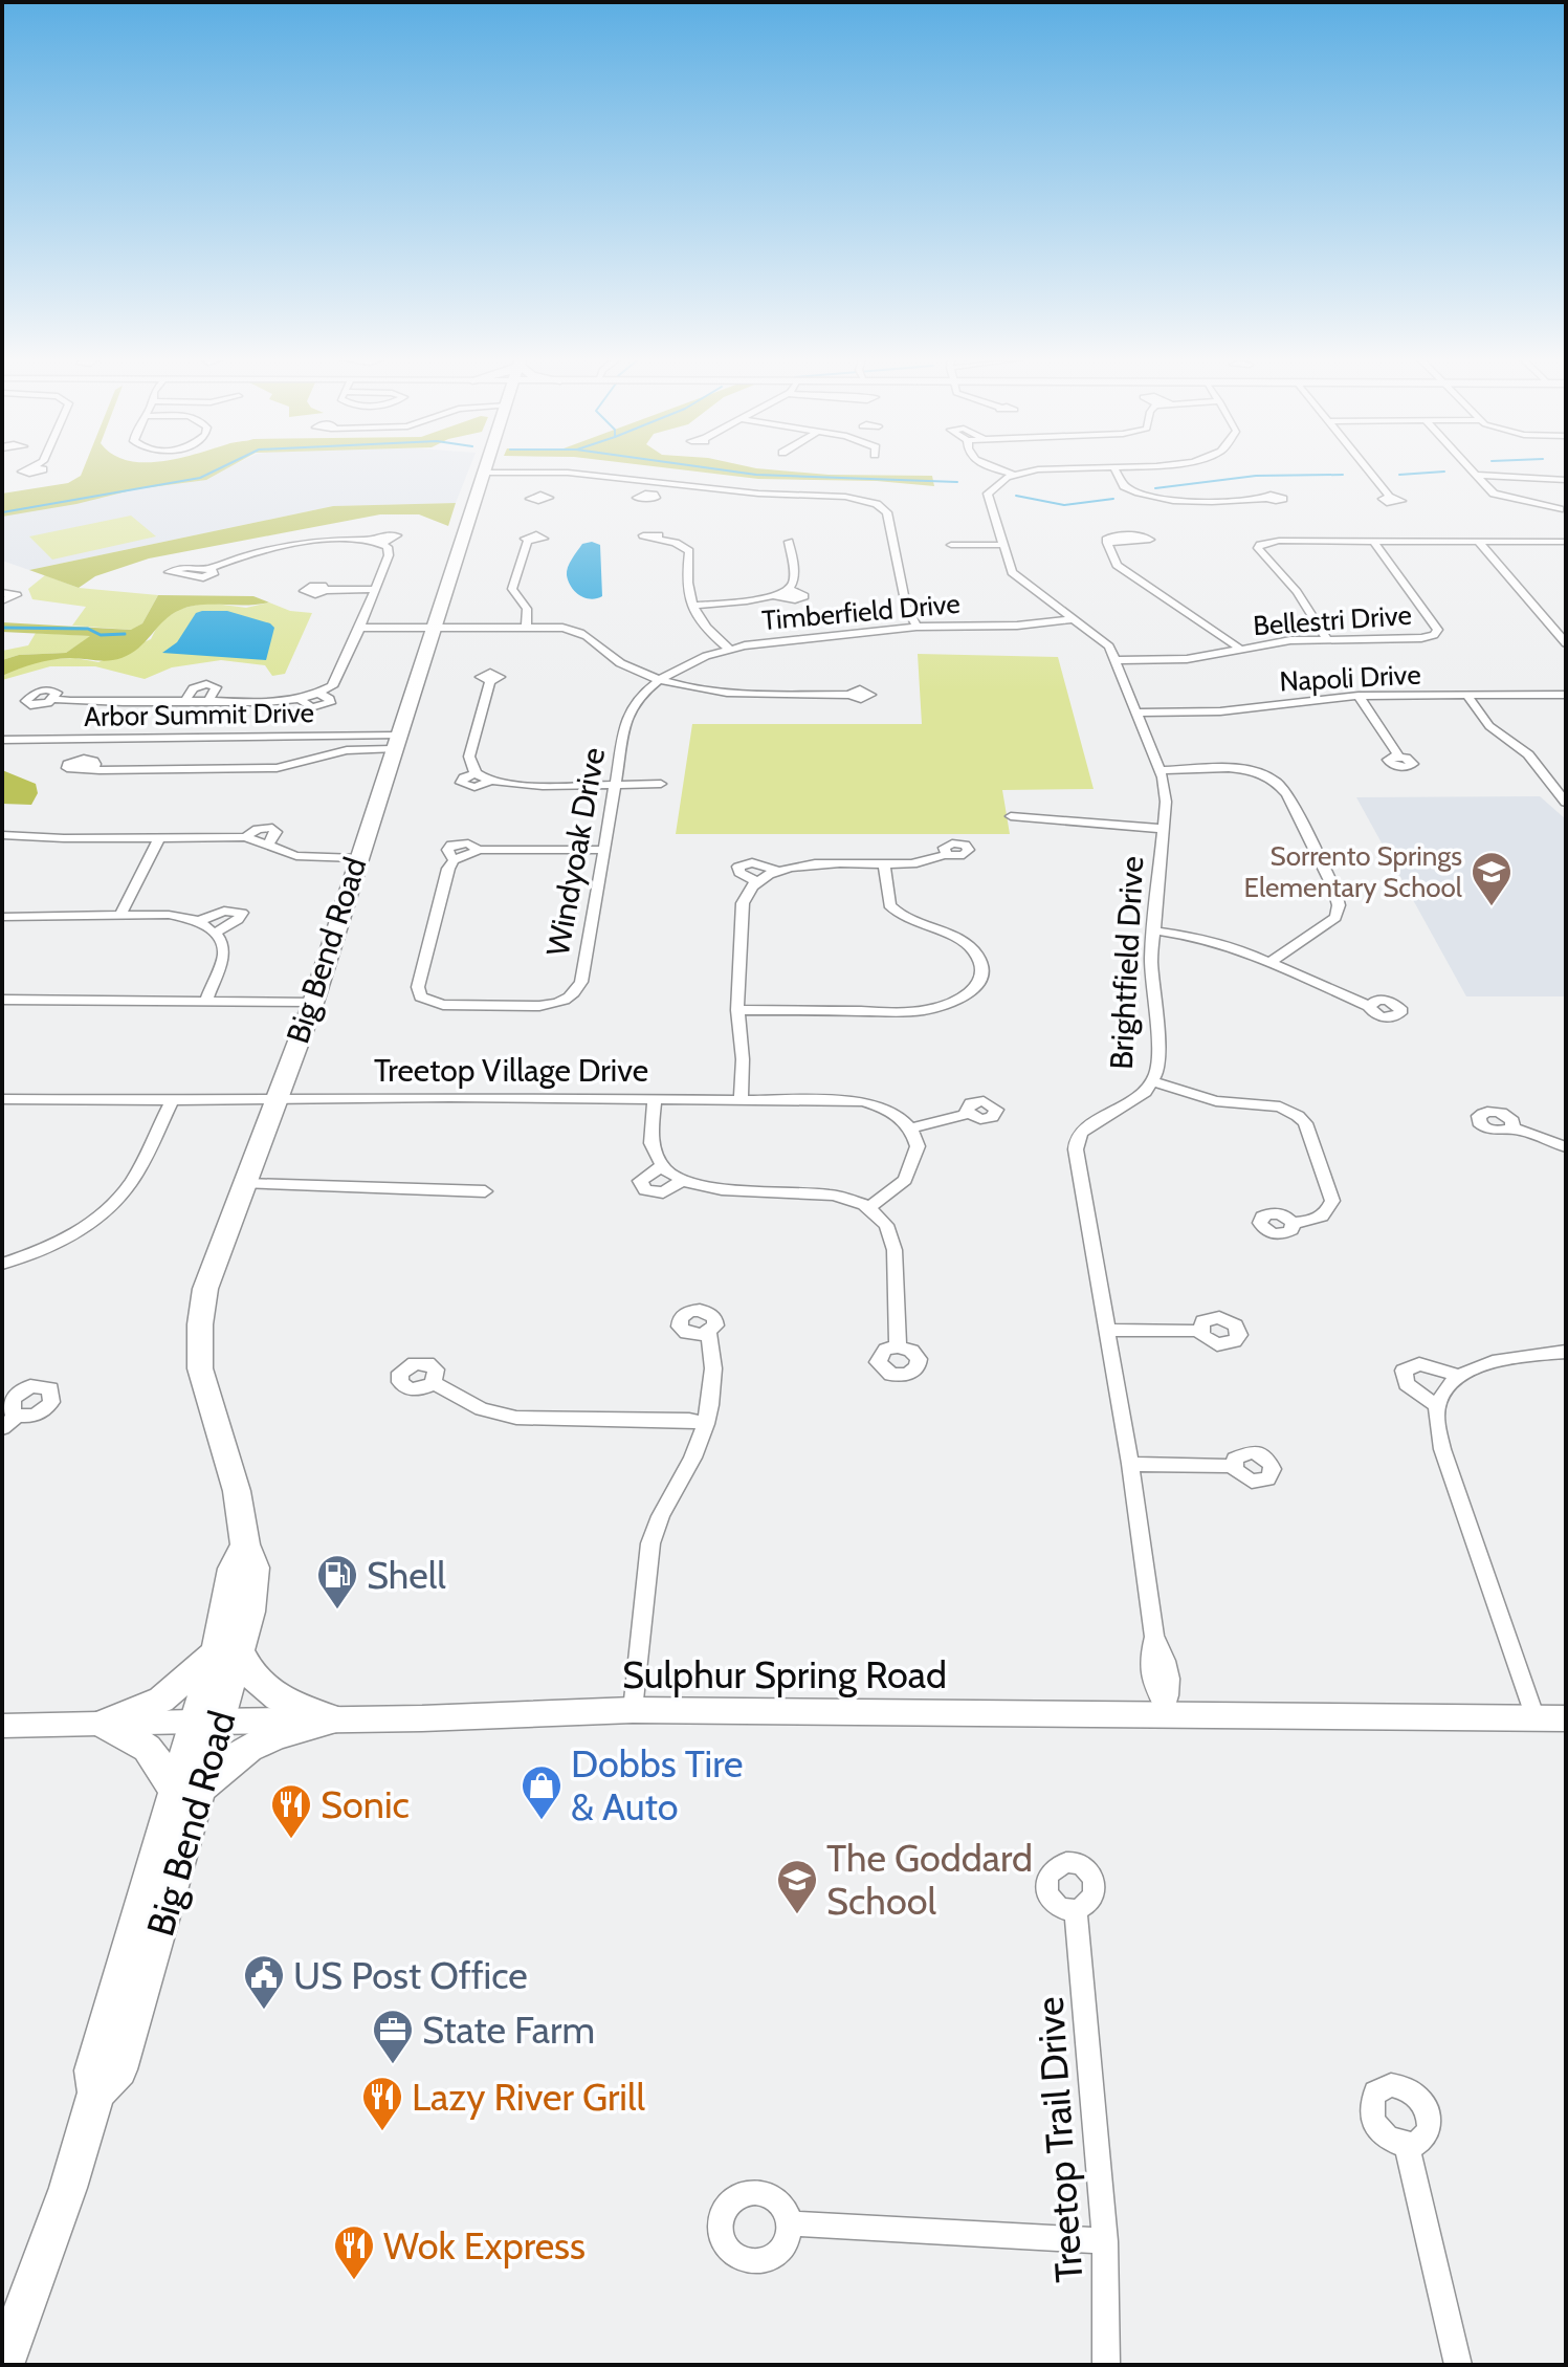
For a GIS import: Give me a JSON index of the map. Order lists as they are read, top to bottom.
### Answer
{
  "streets": {
    "main road": ["Big Bend Road", "Sulphur Spring Road"],
    "street": [
      "Timberfield Drive",
      "Bellestri Drive",
      "Napoli Drive",
      "Arbor Summit Drive",
      "Windyoak Drive",
      "Brightfield Drive",
      "Treetop Village Drive",
      "Treetop Trail Drive"
    ]
  },
  "crossings": [
    ["Timberfield Drive", "Windyoak Drive"],
    ["Timberfield Drive", "Brightfield Drive"],
    ["Bellestri Drive", "Brightfield Drive"],
    ["Napoli Drive", "Brightfield Drive"],
    ["Arbor Summit Drive", "Big Bend Road"],
    ["Big Bend Road", "Treetop Village Drive"],
    ["Big Bend Road", "Sulphur Spring Road"],
    ["Brightfield Drive", "Sulphur Spring Road"]
  ],
  "places": {
    "school or university": ["Sorrento Springs Elementary School", "The Goddard School"],
    "fuel station": ["Shell"],
    "shop": ["Dobbs Tire & Auto"],
    "restaurant": ["Sonic", "Lazy River Grill", "Wok Express"],
    "public building": ["US Post Office"],
    "office": ["State Farm"]
  }
}
